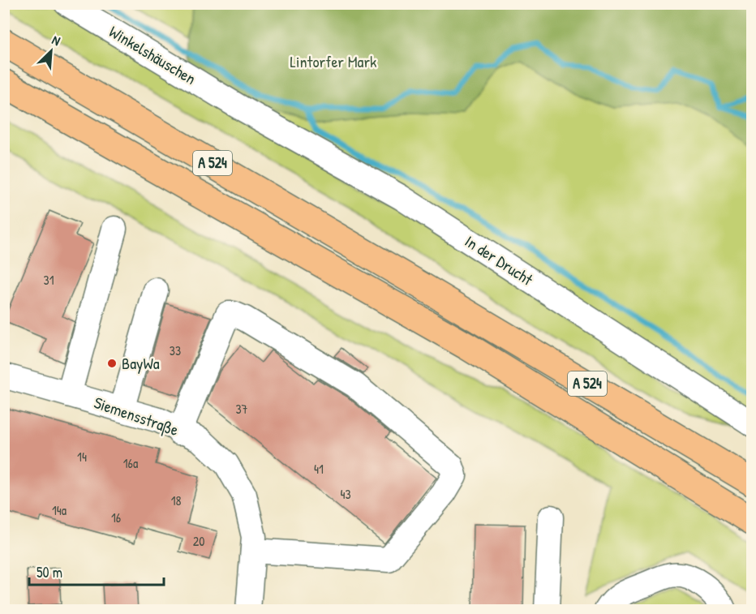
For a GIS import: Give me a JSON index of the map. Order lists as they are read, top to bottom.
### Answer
{
  "streets": {
    "highway": ["A 524"],
    "street": ["Winkelshäuschen", "In der Drucht", "Siemensstraße"]
  },
  "crossings": [
    ["Winkelshäuschen", "In der Drucht"]
  ],
  "parks": ["Lintorfer Mark"],
  "places": ["BayWa"],
  "house_numbers": [
    "31",
    "33",
    "37",
    "14",
    "16a",
    "41",
    "43",
    "18",
    "14a",
    "16",
    "20"
  ],
  "scale_bar": "50 m",
  "north": "top right"
}
